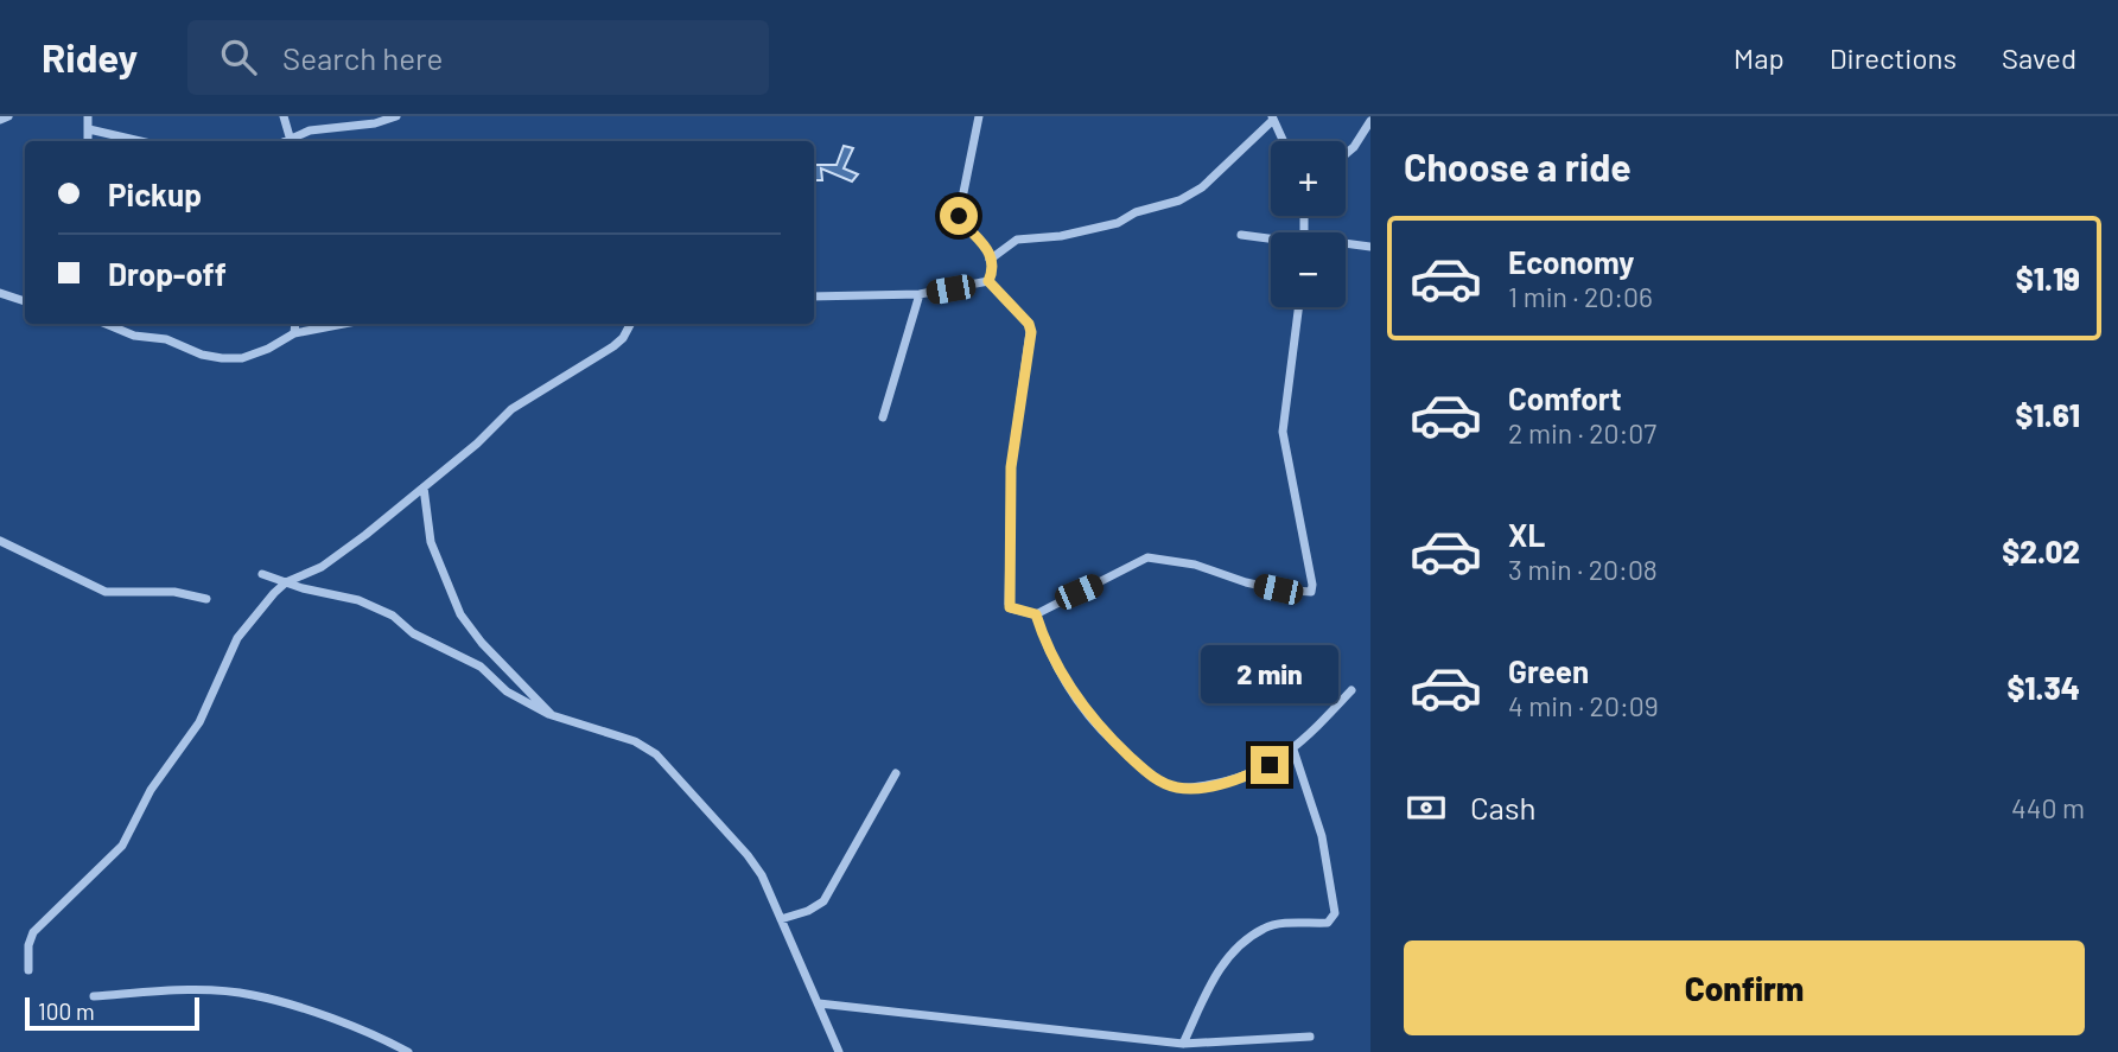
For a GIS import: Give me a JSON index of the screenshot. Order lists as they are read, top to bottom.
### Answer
{
  "scale_bar": "100 m",
  "page": {
    "header": "Ridey",
    "search": "Search here",
    "nav": ["Map", "Directions", "Saved"],
    "heading": "Choose a ride",
    "map_buttons": ["+", "−"],
    "banner": ["Pickup", "Drop-off"],
    "list": [
      {
        "name": "Economy",
        "note": "1 min · 20:06",
        "value": "$1.19"
      },
      {
        "name": "Comfort",
        "note": "2 min · 20:07",
        "value": "$1.61"
      },
      {
        "name": "XL",
        "note": "3 min · 20:08",
        "value": "$2.02"
      },
      {
        "name": "Green",
        "note": "4 min · 20:09",
        "value": "$1.34"
      }
    ],
    "bubble": "2 min",
    "pay": ["Cash", "440 m"],
    "buttons": "Confirm",
    "scale": "100 m"
  }
}
